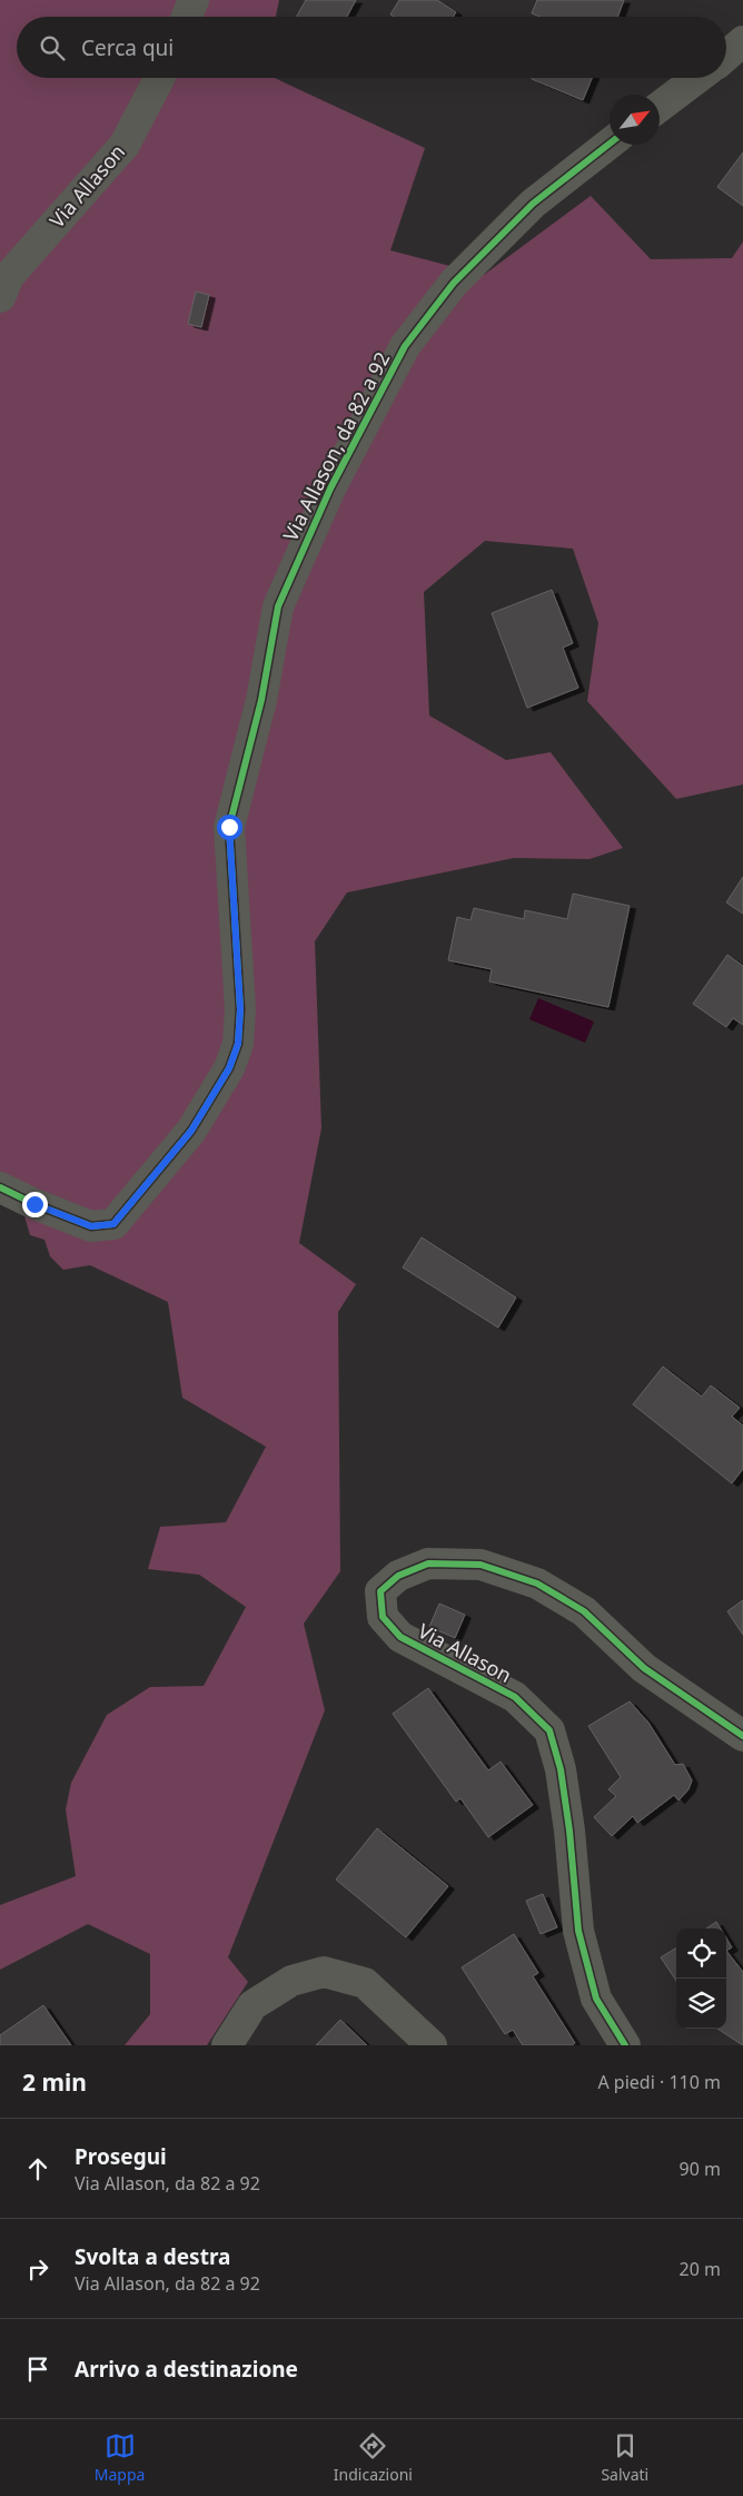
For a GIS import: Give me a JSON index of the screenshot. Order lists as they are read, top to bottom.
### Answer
{
  "streets": {
    "street": ["Via Allason", "Via Allason, da 82 a 92"]
  },
  "north": "top right",
  "page": {
    "search": "Cerca qui",
    "heading": ["2 min", "A piedi · 110 m"],
    "list": [
      ["Prosegui", "Via Allason, da 82 a 92", "90 m"],
      ["Svolta a destra", "Via Allason, da 82 a 92", "20 m"],
      "Arrivo a destinazione"
    ],
    "nav": ["Mappa", "Indicazioni", "Salvati"]
  }
}
